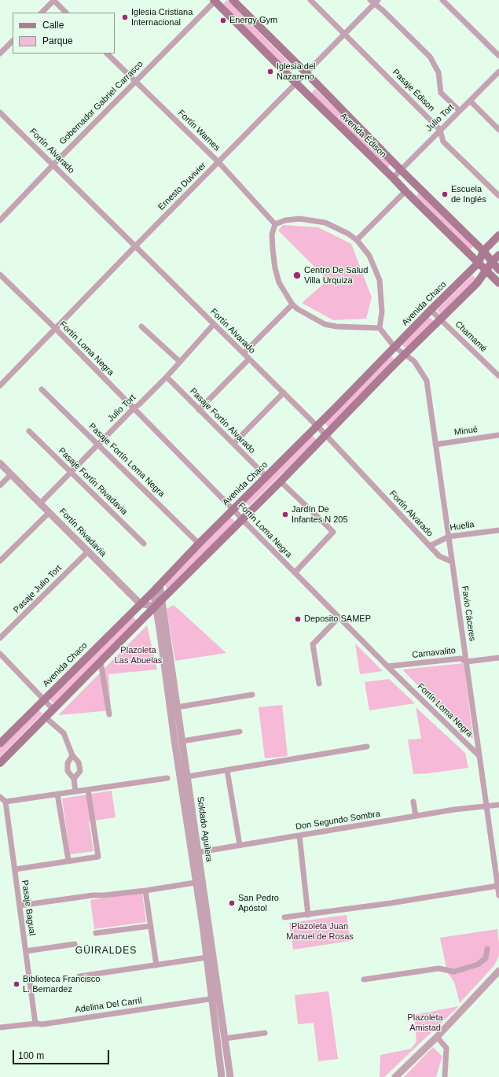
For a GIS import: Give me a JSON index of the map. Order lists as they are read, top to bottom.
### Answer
{
  "streets": {
    "main road": ["Avenida Édison", "Avenida Chaco"],
    "street": [
      "Pasaje Édison",
      "Gobernador Gabriel Carrasco",
      "Julio Tort",
      "Fortín Warnes",
      "Fortín Alvarado",
      "Ernesto Duvivier",
      "Chamamé",
      "Fortín Loma Negra",
      "Pasaje Fortín Alvarado",
      "Minué",
      "Pasaje Fortín Loma Negra",
      "Pasaje Fortín Rivadavia",
      "Huella",
      "Fortín Rivadavia",
      "Pasaje Julio Tort",
      "Favio Cáceres",
      "Carnavalito",
      "Don Segundo Sombra",
      "Soldado Aguilera",
      "Pasaje Bagual",
      "Adelina Del Carril"
    ]
  },
  "crossings": [
    ["Pasaje Édison", "Julio Tort"],
    ["Pasaje Édison", "Ernesto Duvivier"],
    ["Gobernador Gabriel Carrasco", "Fortín Warnes"],
    ["Gobernador Gabriel Carrasco", "Avenida Édison"],
    ["Gobernador Gabriel Carrasco", "Fortín Alvarado"],
    ["Julio Tort", "Avenida Édison"],
    ["Julio Tort", "Fortín Alvarado"],
    ["Julio Tort", "Fortín Loma Negra"],
    ["Julio Tort", "Pasaje Fortín Alvarado"],
    ["Julio Tort", "Pasaje Fortín Loma Negra"],
    ["Julio Tort", "Pasaje Fortín Rivadavia"],
    ["Julio Tort", "Fortín Rivadavia"],
    ["Fortín Warnes", "Ernesto Duvivier"],
    ["Avenida Édison", "Ernesto Duvivier"],
    ["Avenida Édison", "Avenida Chaco"],
    ["Fortín Alvarado", "Ernesto Duvivier"],
    ["Fortín Alvarado", "Avenida Chaco"],
    ["Fortín Alvarado", "Huella"],
    ["Fortín Alvarado", "Favio Cáceres"],
    ["Ernesto Duvivier", "Fortín Loma Negra"],
    ["Avenida Chaco", "Chamamé"],
    ["Avenida Chaco", "Fortín Loma Negra"],
    ["Avenida Chaco", "Pasaje Fortín Alvarado"],
    ["Avenida Chaco", "Pasaje Fortín Loma Negra"],
    ["Avenida Chaco", "Fortín Rivadavia"],
    ["Avenida Chaco", "Favio Cáceres"],
    ["Avenida Chaco", "Soldado Aguilera"],
    ["Fortín Loma Negra", "Favio Cáceres"],
    ["Fortín Loma Negra", "Carnavalito"],
    ["Minué", "Favio Cáceres"],
    ["Huella", "Favio Cáceres"],
    ["Fortín Rivadavia", "Pasaje Julio Tort"],
    ["Favio Cáceres", "Carnavalito"],
    ["Favio Cáceres", "Don Segundo Sombra"],
    ["Don Segundo Sombra", "Soldado Aguilera"],
    ["Soldado Aguilera", "Adelina Del Carril"],
    ["Pasaje Bagual", "Adelina Del Carril"]
  ],
  "districts": ["GÜIRALDES"],
  "parks": ["Plazoleta Las Abuelas", "Plazoleta Juan Manuel de Rosas", "Plazoleta Amistad"],
  "places": [
    "Iglesia Cristiana Internacional",
    "Energy Gym",
    "Iglesia del Nazareno",
    "Escuela de Inglés",
    "Centro De Salud Villa Urquiza",
    "Jardín De Infantes N 205",
    "Deposito SAMEP",
    "San Pedro Apóstol",
    "Biblioteca Francisco L. Bernardez"
  ],
  "legend": ["Calle", "Parque"],
  "scale_bar": "100 m"
}
